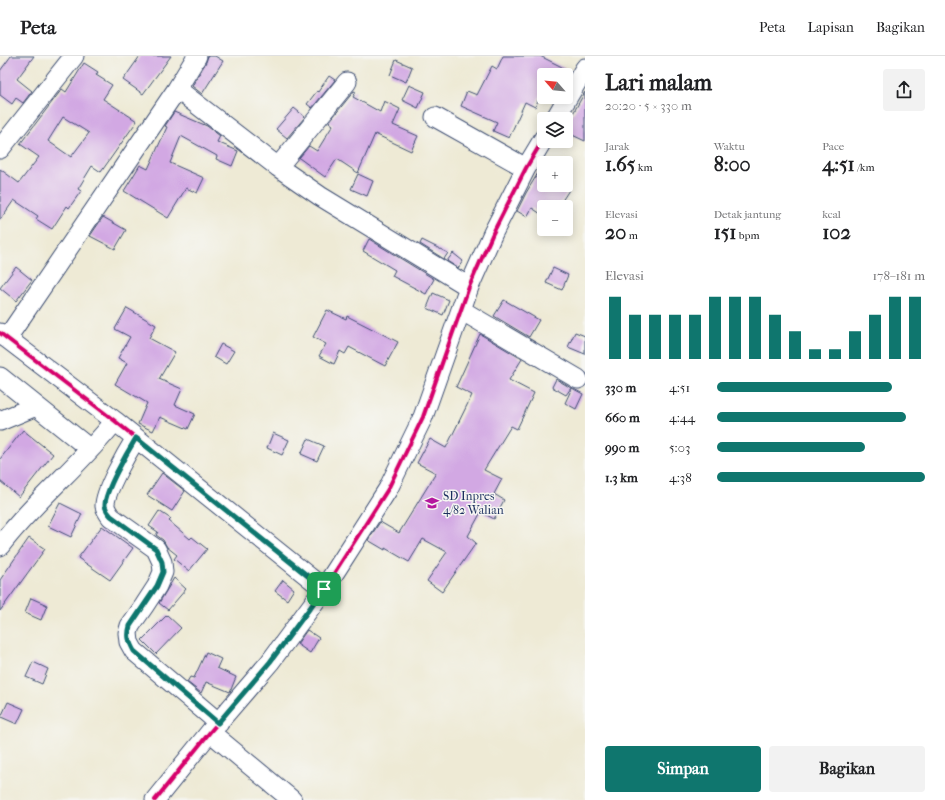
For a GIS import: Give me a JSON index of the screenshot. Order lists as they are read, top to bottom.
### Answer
{
  "places": {
    "school or university": ["SD Inpres 4/82 Walian"]
  },
  "north": "top left",
  "page": {
    "header": "Peta",
    "nav": ["Peta", "Lapisan", "Bagikan"],
    "heading": ["Lari malam", "20:20 · 5 × 330 m"],
    "map_buttons": ["+", "−"],
    "stats": [
      ["Jarak", "1.65 km"],
      ["Waktu", "8:00"],
      ["Pace", "4:51 /km"],
      ["Elevasi", "20 m"],
      ["Detak jantung", "151 bpm"],
      ["kcal", "102"]
    ],
    "chart": ["Elevasi", "178–181 m"],
    "list": [
      {
        "name": "330 m",
        "note": "4:51"
      },
      {
        "name": "660 m",
        "note": "4:44"
      },
      {
        "name": "990 m",
        "note": "5:03"
      },
      {
        "name": "1.3 km",
        "note": "4:38"
      }
    ],
    "buttons": ["Simpan", "Bagikan"]
  }
}
